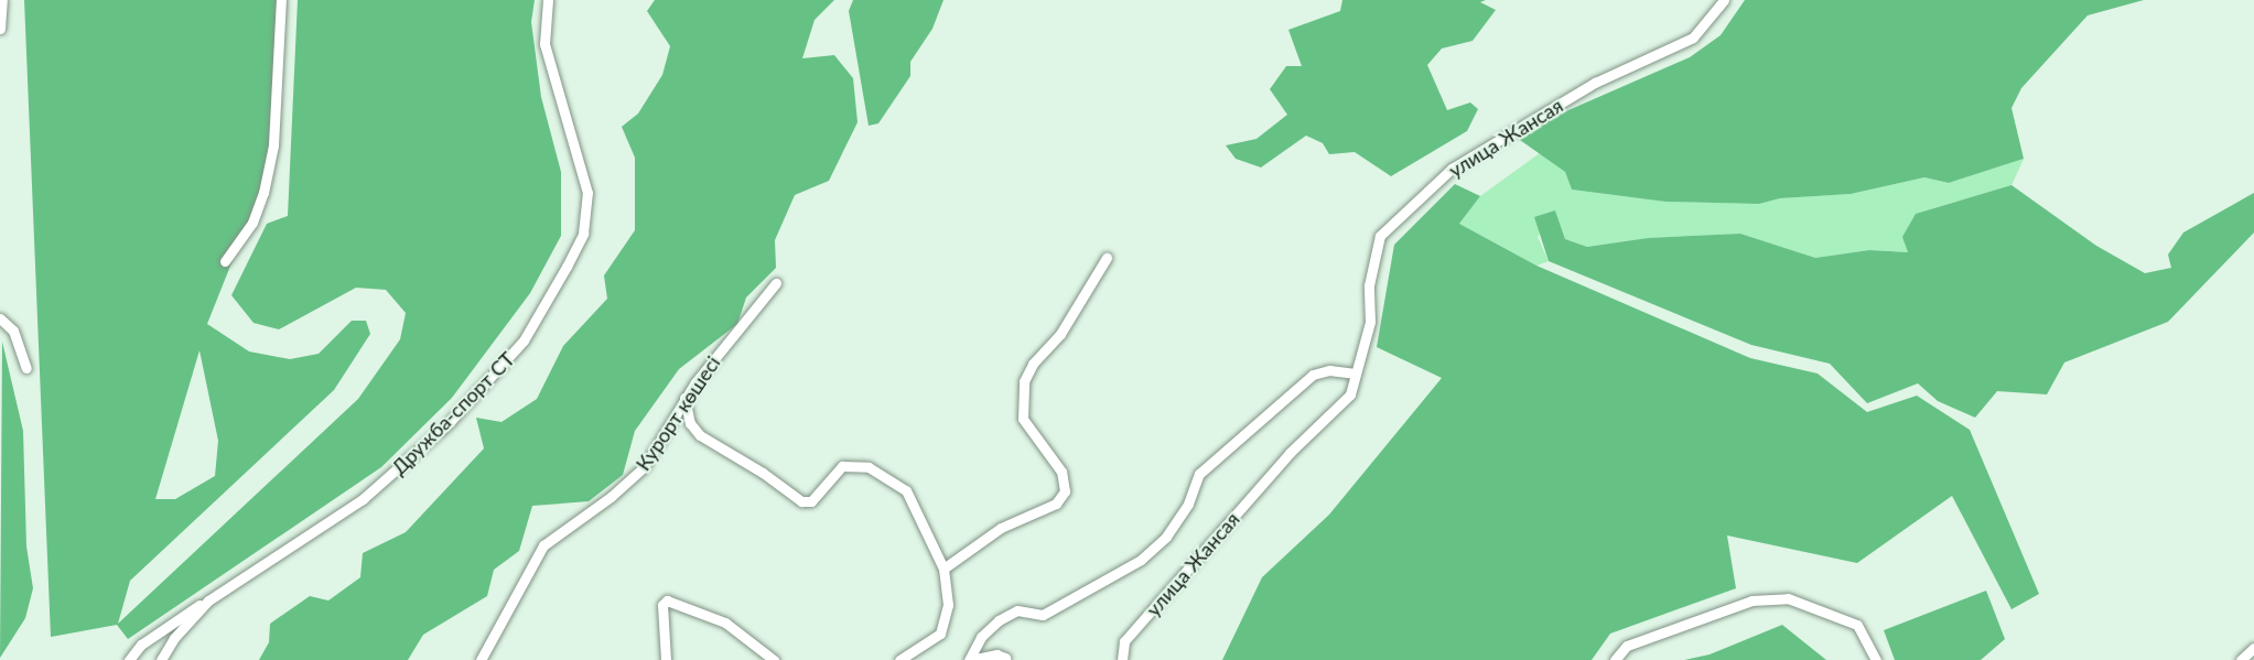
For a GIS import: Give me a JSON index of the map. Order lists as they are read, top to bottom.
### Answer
{
  "streets": {
    "street": ["улица Жансая", "Дружба-спорт СТ", "Курорт көшесі"]
  }
}
